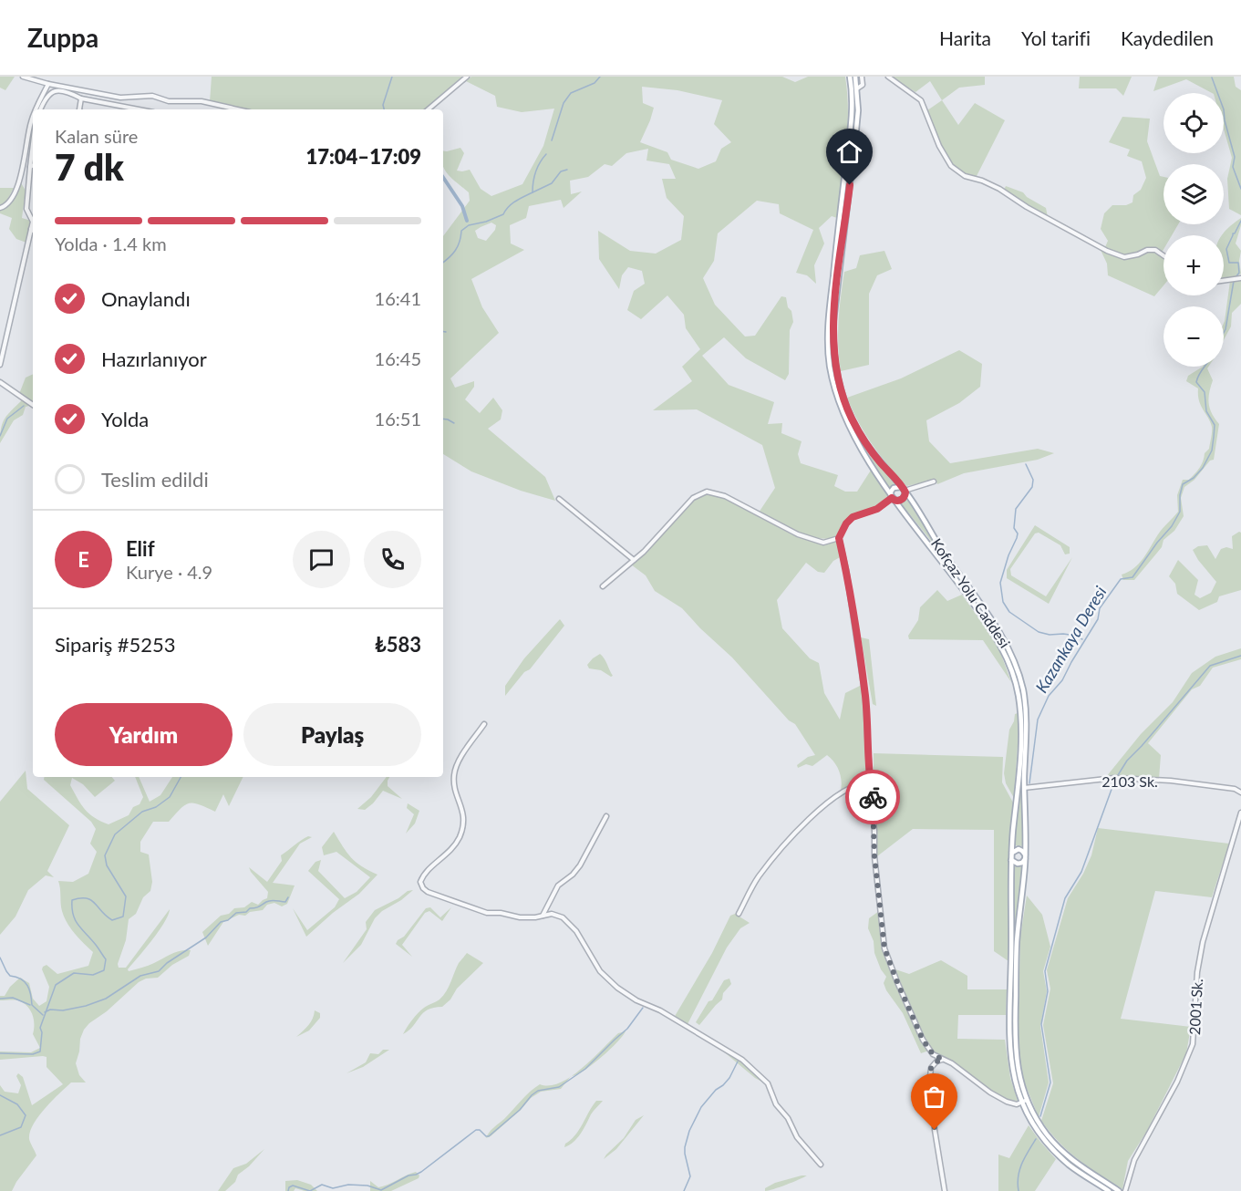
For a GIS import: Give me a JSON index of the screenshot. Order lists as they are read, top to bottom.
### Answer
{
  "streets": {
    "main road": ["Kofçaz Yolu Caddesi"],
    "street": ["2103 Sk.", "2001 Sk."]
  },
  "crossings": [
    ["Kofçaz Yolu Caddesi", "2103 Sk."]
  ],
  "water": ["Kazankaya Deresi"],
  "page": {
    "header": "Zuppa",
    "nav": ["Harita", "Yol tarifi", "Kaydedilen"],
    "map_buttons": ["+", "−"],
    "heading": ["7 dk", "Kalan süre", "17:04–17:09"],
    "panel": [
      "Elif",
      "Kurye · 4.9",
      "Sipariş #5253",
      "₺583"
    ],
    "bar": "Yolda · 1.4 km",
    "list": [
      ["Onaylandı", "16:41"],
      ["Hazırlanıyor", "16:45"],
      ["Yolda", "16:51"],
      "Teslim edildi"
    ],
    "round": "E",
    "buttons": ["Yardım", "Paylaş"]
  }
}
